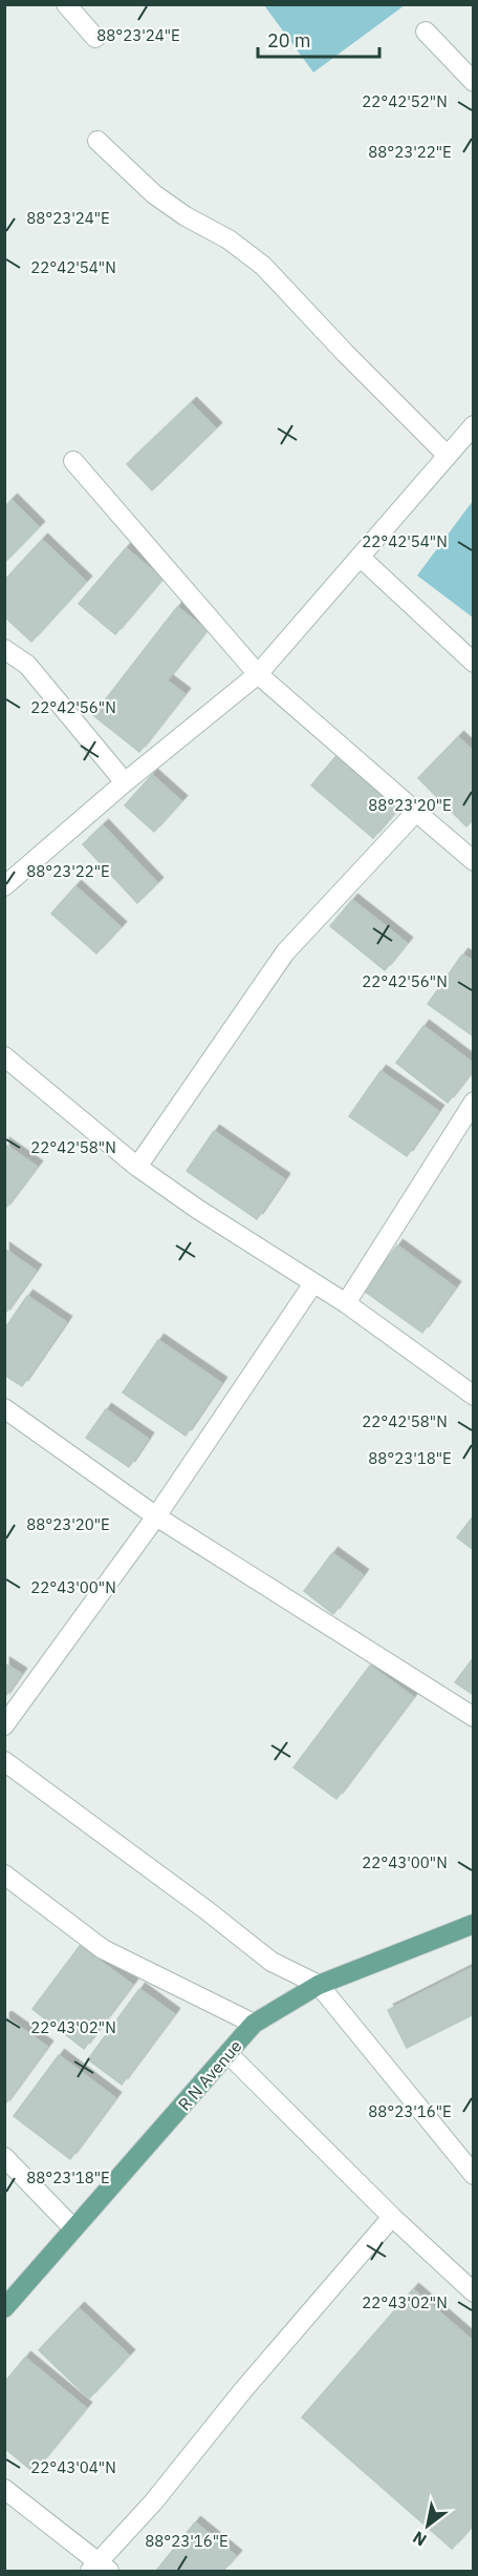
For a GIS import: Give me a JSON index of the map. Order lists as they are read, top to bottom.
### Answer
{
  "streets": {
    "main road": ["R N Avenue"]
  },
  "scale_bar": "20 m",
  "north": "bottom left",
  "coordinates": [
    "88°23'24\"E",
    "22°42'52\"N",
    "88°23'22\"E",
    "22°42'54\"N",
    "22°42'56\"N",
    "88°23'20\"E",
    "22°42'58\"N",
    "88°23'18\"E",
    "22°43'00\"N",
    "22°43'02\"N",
    "88°23'16\"E",
    "22°43'04\"N"
  ]
}
